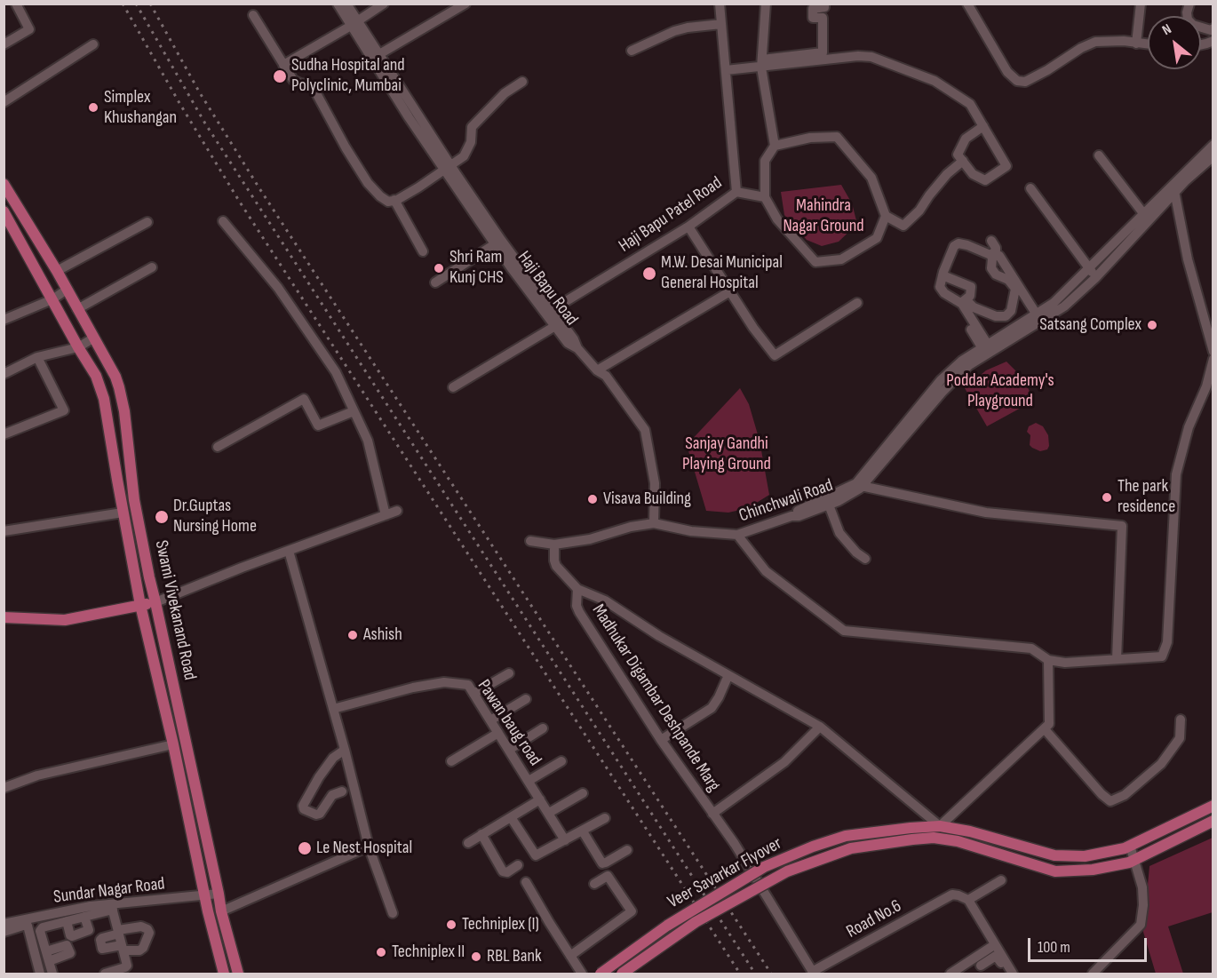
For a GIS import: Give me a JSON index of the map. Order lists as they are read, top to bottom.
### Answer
{
  "streets": {
    "main road": ["Swami Vivekanand Road", "Veer Savarkar Flyover"],
    "street": [
      "Haji Bapu Patel Road",
      "Haji Bapu Road",
      "Chinchwali Road",
      "Madhukar Digambar Deshpande Marg",
      "Pawan baug road",
      "Sundar Nagar Road",
      "Road No.6"
    ]
  },
  "crossings": [
    ["Haji Bapu Patel Road", "Haji Bapu Road"],
    ["Haji Bapu Road", "Chinchwali Road"],
    ["Swami Vivekanand Road", "Sundar Nagar Road"],
    ["Madhukar Digambar Deshpande Marg", "Road No.6"]
  ],
  "parks": ["Mahindra Nagar Ground", "Poddar Academy's Playground", "Sanjay Gandhi Playing Ground"],
  "places": [
    "Sudha Hospital and Polyclinic, Mumbai",
    "Simplex Khushangan",
    "Shri Ram Kunj CHS",
    "M.W. Desai Municipal General Hospital",
    "Satsang Complex",
    "The park residence",
    "Visava Building",
    "Dr.Guptas Nursing Home",
    "Ashish",
    "Le Nest Hospital",
    "Techniplex (I)",
    "Techniplex II",
    "RBL Bank"
  ],
  "scale_bar": "100 m",
  "north": "top left"
}
